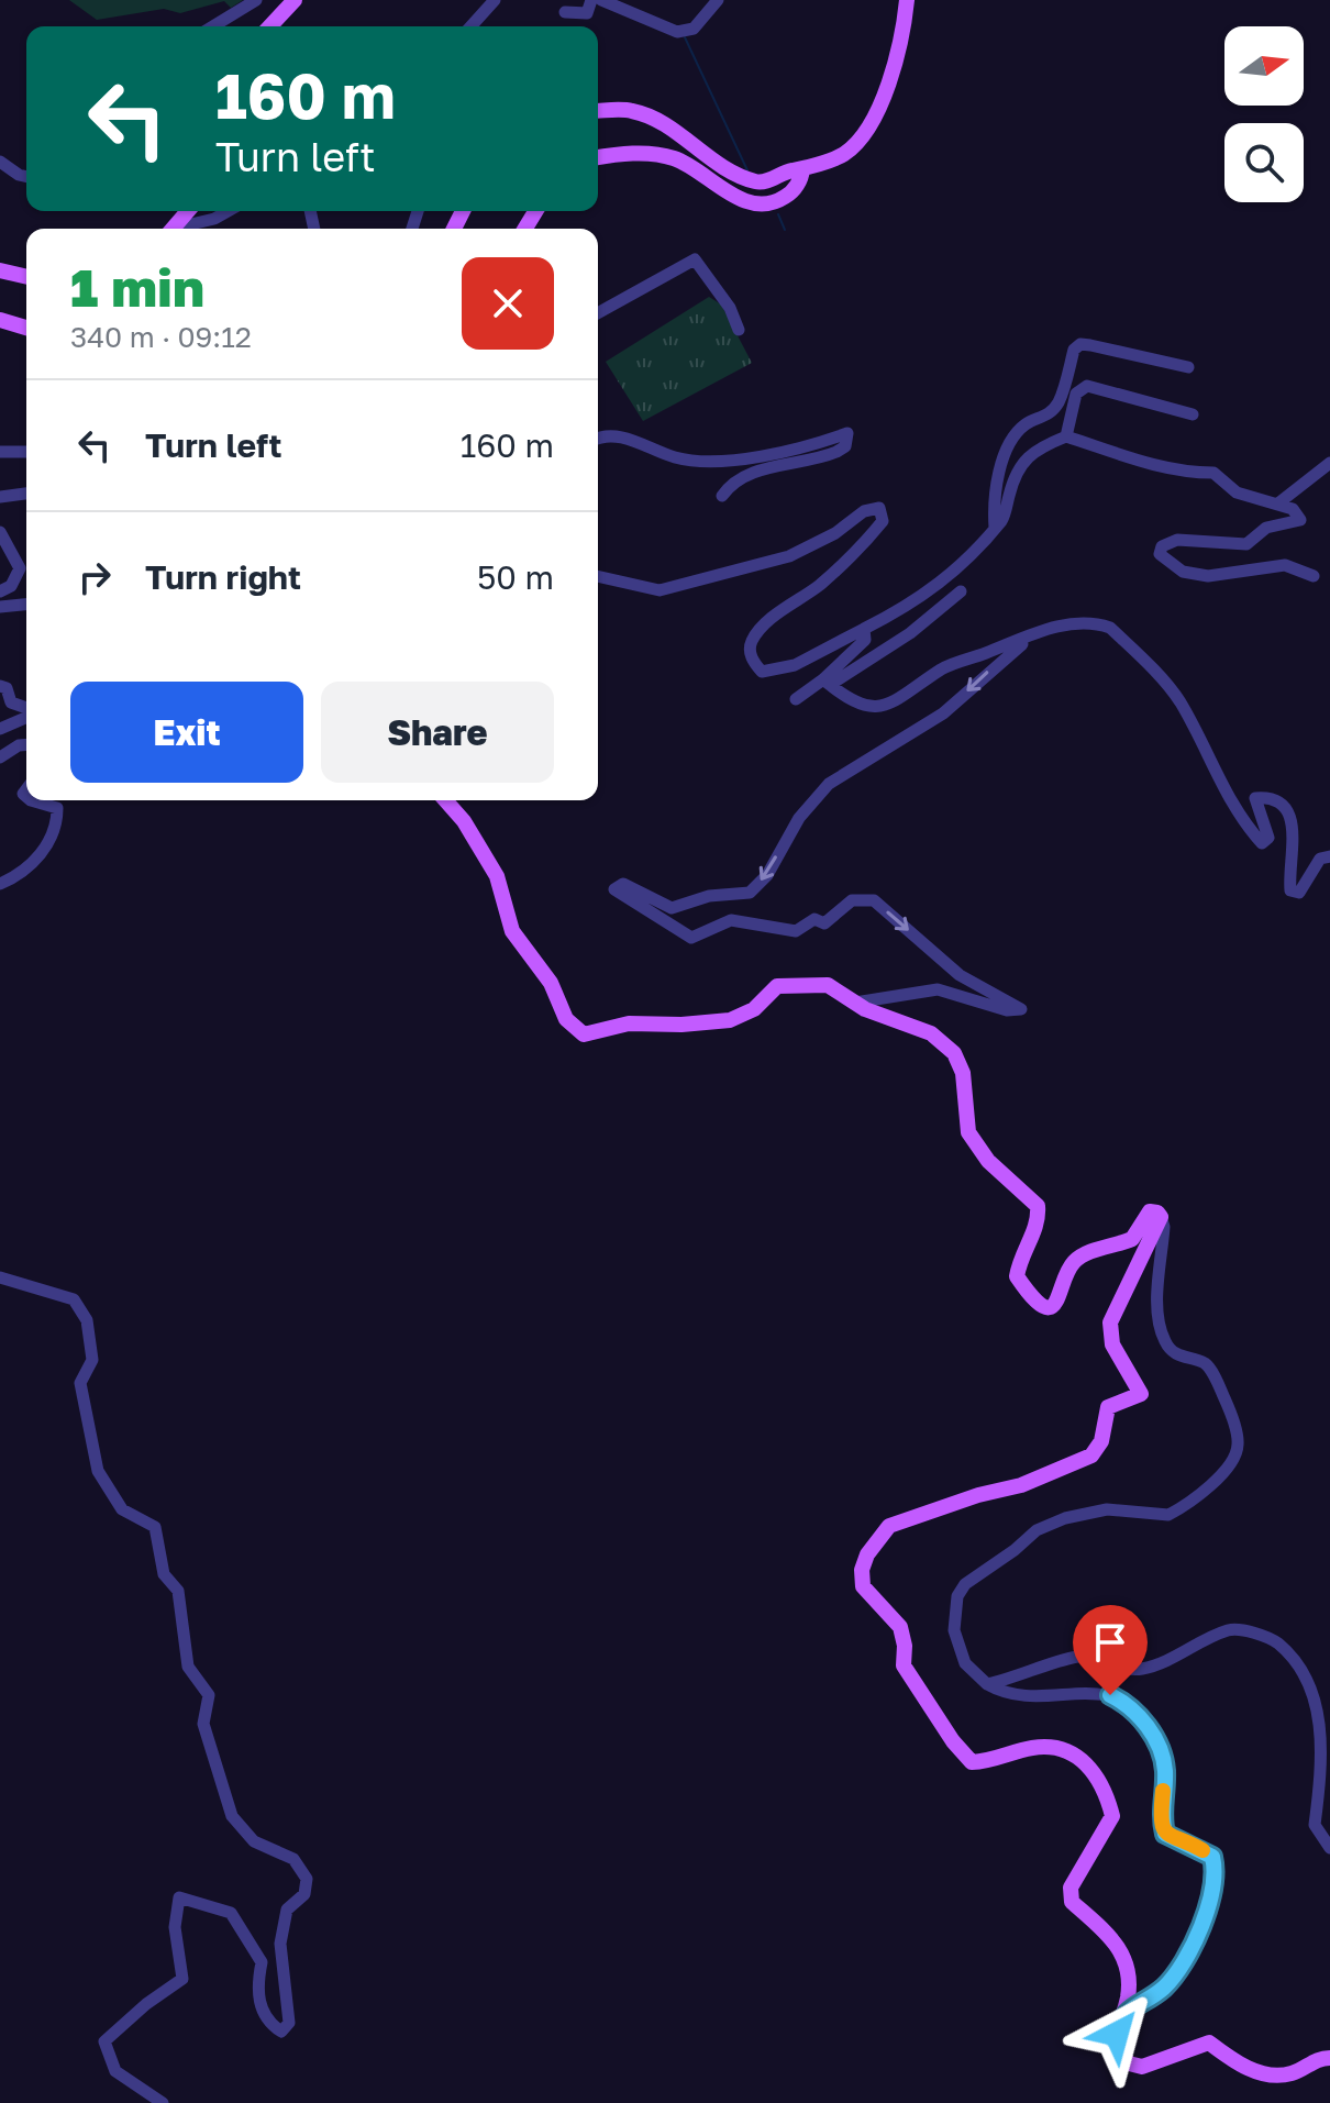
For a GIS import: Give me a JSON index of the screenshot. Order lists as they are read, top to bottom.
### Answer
{
  "north": "right",
  "page": {
    "turn": ["160 m", "Turn left"],
    "heading": ["1 min", "340 m · 09:12"],
    "list": [
      {
        "name": "Turn left",
        "value": "160 m"
      },
      {
        "name": "Turn right",
        "value": "50 m"
      }
    ],
    "buttons": ["Exit", "Share"]
  }
}
